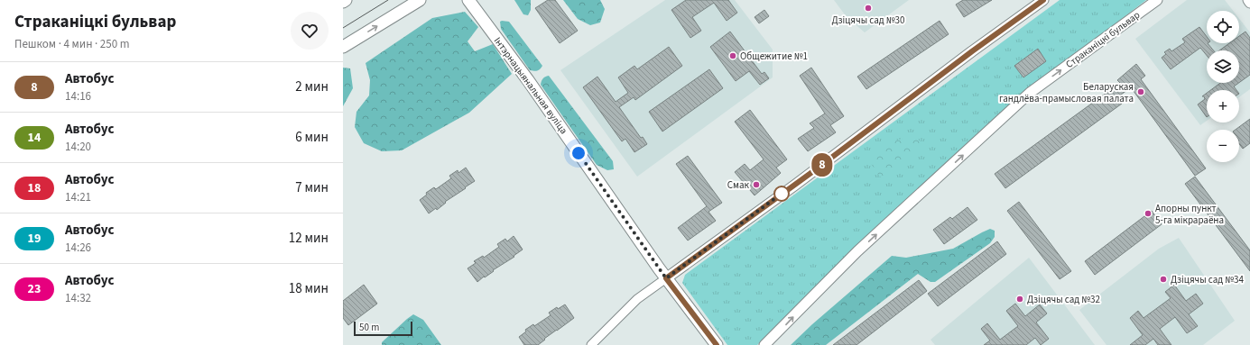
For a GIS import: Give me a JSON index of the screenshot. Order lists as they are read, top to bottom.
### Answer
{
  "streets": {
    "main road": ["Інтэрнацыянальная вуліца"],
    "street": ["Страканіцкі бульвар"]
  },
  "places": [
    "Дзіцячы сад №30",
    "Общежитие №1",
    "Беларуская гандлёва-прамысловая палата",
    "Смак",
    "Апорны пункт 5-га мікрараёна",
    "Дзіцячы сад №34",
    "Дзіцячы сад №32"
  ],
  "lines": ["bus line 8"],
  "scale_bar": "50 m",
  "page": {
    "heading": ["Страканіцкі бульвар", "Пешком · 4 мин · 250 m"],
    "on_map": "8",
    "map_buttons": ["+", "−"],
    "list": [
      {
        "mark": "8",
        "name": "Автобус",
        "note": "14:16",
        "value": "2 мин"
      },
      {
        "mark": "14",
        "name": "Автобус",
        "note": "14:20",
        "value": "6 мин"
      },
      {
        "mark": "18",
        "name": "Автобус",
        "note": "14:21",
        "value": "7 мин"
      },
      {
        "mark": "19",
        "name": "Автобус",
        "note": "14:26",
        "value": "12 мин"
      },
      {
        "mark": "23",
        "name": "Автобус",
        "note": "14:32",
        "value": "18 мин"
      }
    ],
    "scale": "50 m"
  }
}
